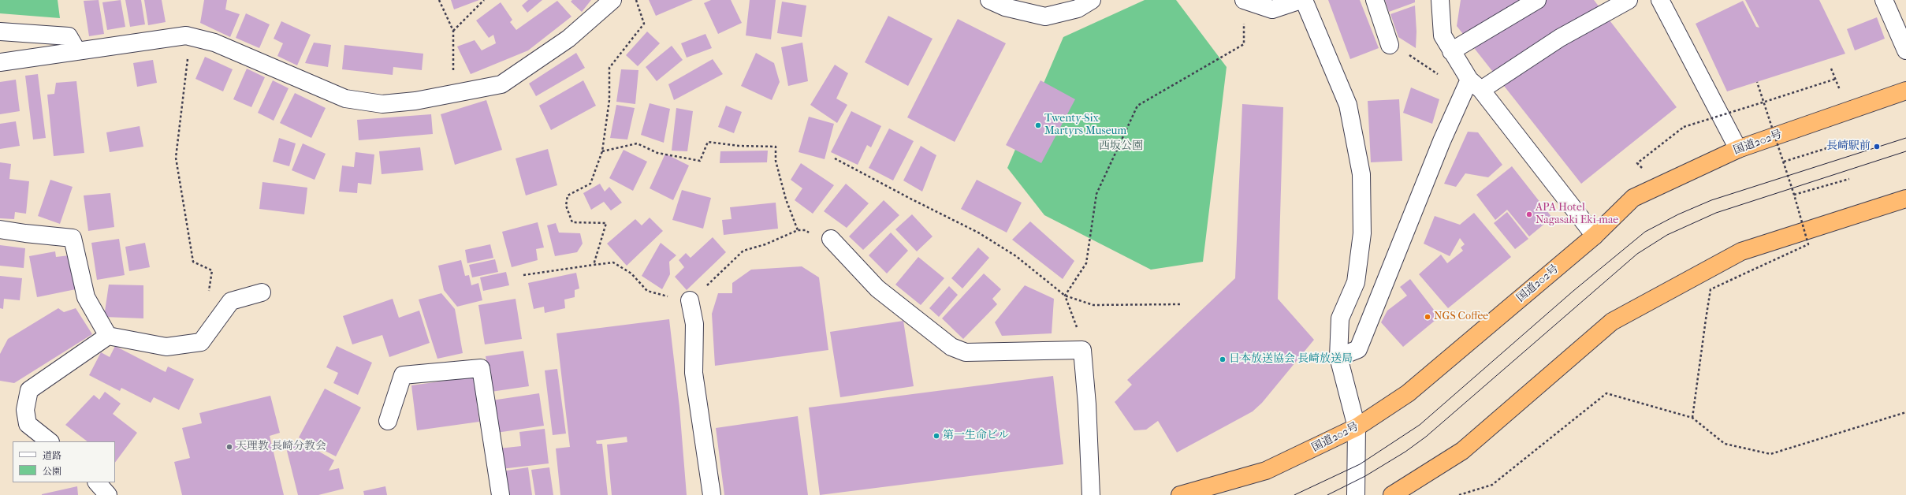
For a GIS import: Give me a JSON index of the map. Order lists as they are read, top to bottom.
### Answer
{
  "streets": {
    "highway": ["国道202号"]
  },
  "parks": ["西坂公園"],
  "places": [
    "Twenty-Six Martyrs Museum",
    "長崎駅前",
    "APA Hotel Nagasaki Eki-mae",
    "NGS Coffee",
    "日本放送協会 長崎放送局",
    "第一生命ビル",
    "天理教 長崎分教会"
  ],
  "legend": ["道路", "公園"]
}
